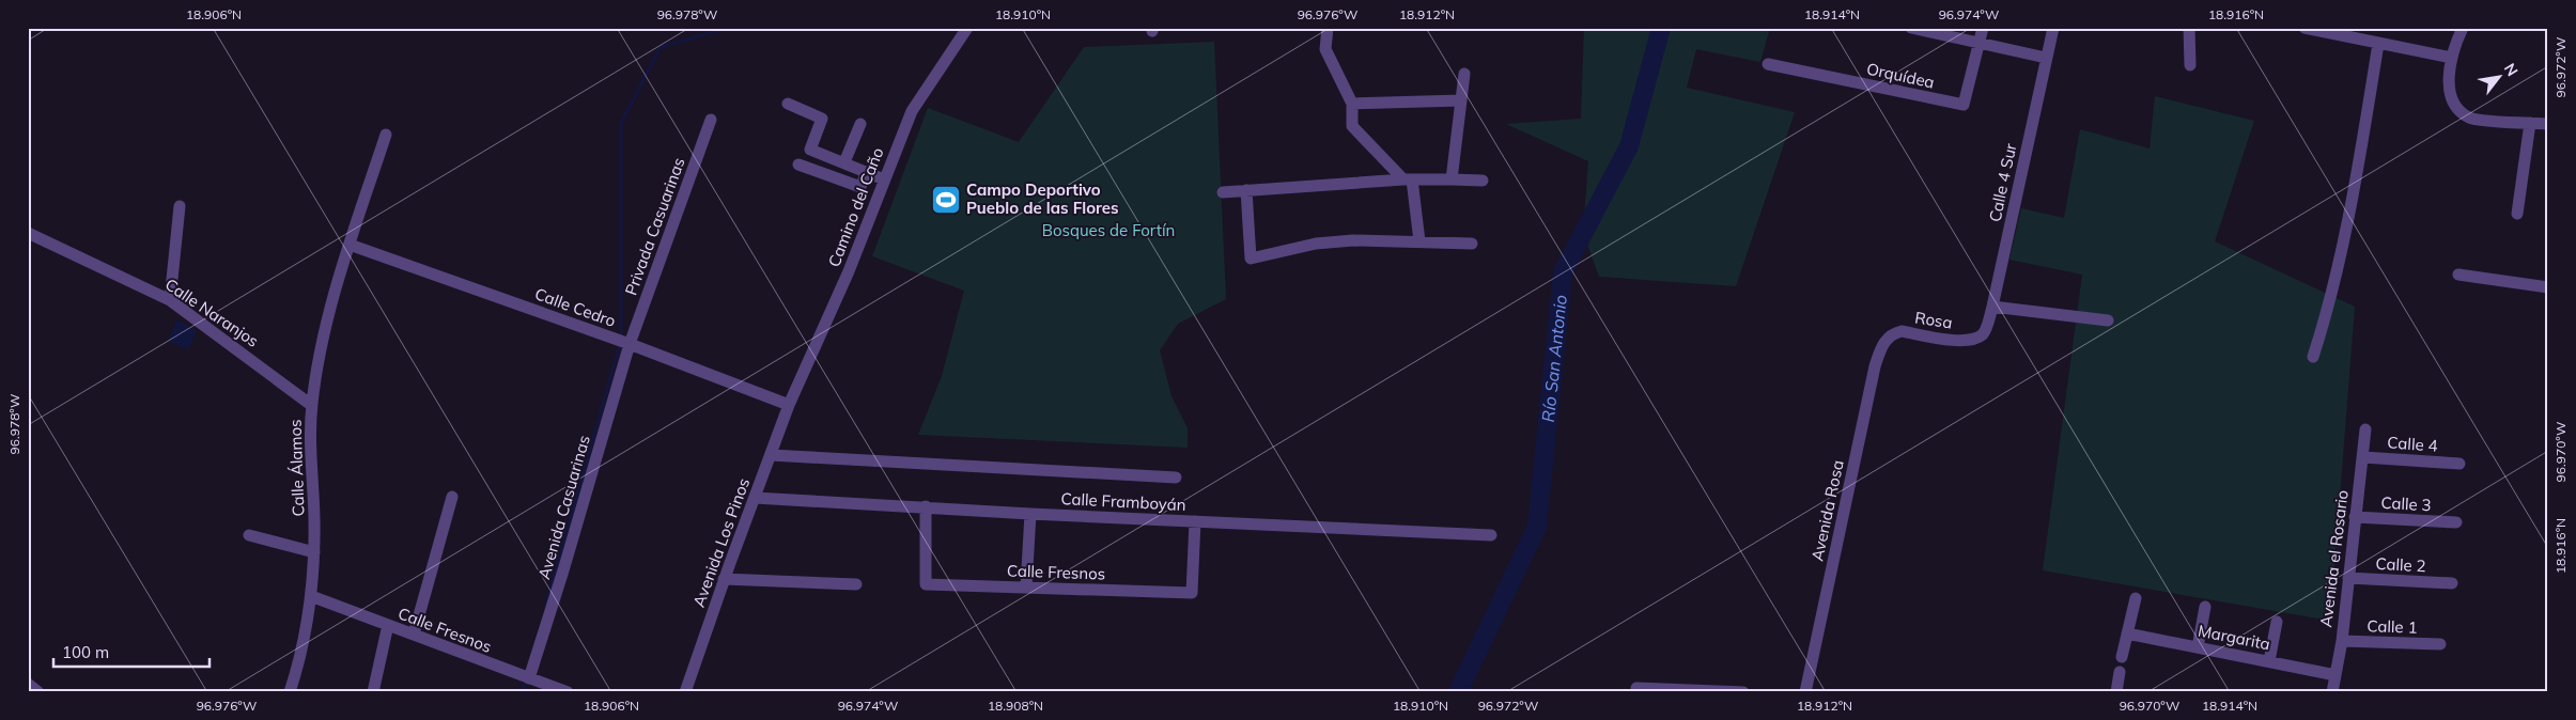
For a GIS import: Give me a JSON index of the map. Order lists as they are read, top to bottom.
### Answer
{
  "streets": {
    "street": [
      "Orquídea",
      "Calle 4 Sur",
      "Camino del Caño",
      "Privada Casuarinas",
      "Calle Cedro",
      "Calle Naranjos",
      "Rosa",
      "Calle 4",
      "Calle Álamos",
      "Calle Framboyán",
      "Calle 3",
      "Avenida Casuarinas",
      "Avenida Rosa",
      "Avenida Los Pinos",
      "Avenida el Rosario",
      "Calle 2",
      "Calle Fresnos",
      "Calle 1",
      "Margarita"
    ]
  },
  "crossings": [
    ["Calle 4 Sur", "Rosa"],
    ["Camino del Caño", "Calle Cedro"],
    ["Camino del Caño", "Avenida Los Pinos"],
    ["Privada Casuarinas", "Calle Cedro"],
    ["Privada Casuarinas", "Avenida Casuarinas"],
    ["Calle Cedro", "Calle Álamos"],
    ["Calle Cedro", "Avenida Casuarinas"],
    ["Calle Cedro", "Avenida Los Pinos"],
    ["Calle Naranjos", "Calle Álamos"],
    ["Rosa", "Avenida Rosa"],
    ["Calle 4", "Avenida el Rosario"],
    ["Calle Álamos", "Calle Fresnos"],
    ["Calle Framboyán", "Avenida Los Pinos"],
    ["Calle Framboyán", "Calle Fresnos"],
    ["Calle 3", "Avenida el Rosario"],
    ["Avenida Casuarinas", "Calle Fresnos"],
    ["Avenida el Rosario", "Calle 2"],
    ["Avenida el Rosario", "Calle 1"],
    ["Avenida el Rosario", "Margarita"]
  ],
  "water": ["Río San Antonio"],
  "parks": ["Bosques de Fortín"],
  "places": {
    "sports": ["Campo Deportivo Pueblo de las Flores"]
  },
  "scale_bar": "100 m",
  "north": "top right",
  "coordinates": [
    "18.906°N",
    "96.978°W",
    "18.910°N",
    "96.976°W",
    "18.912°N",
    "18.914°N",
    "96.974°W",
    "18.916°N",
    "96.972°W",
    "96.970°W",
    "18.908°N"
  ]
}
